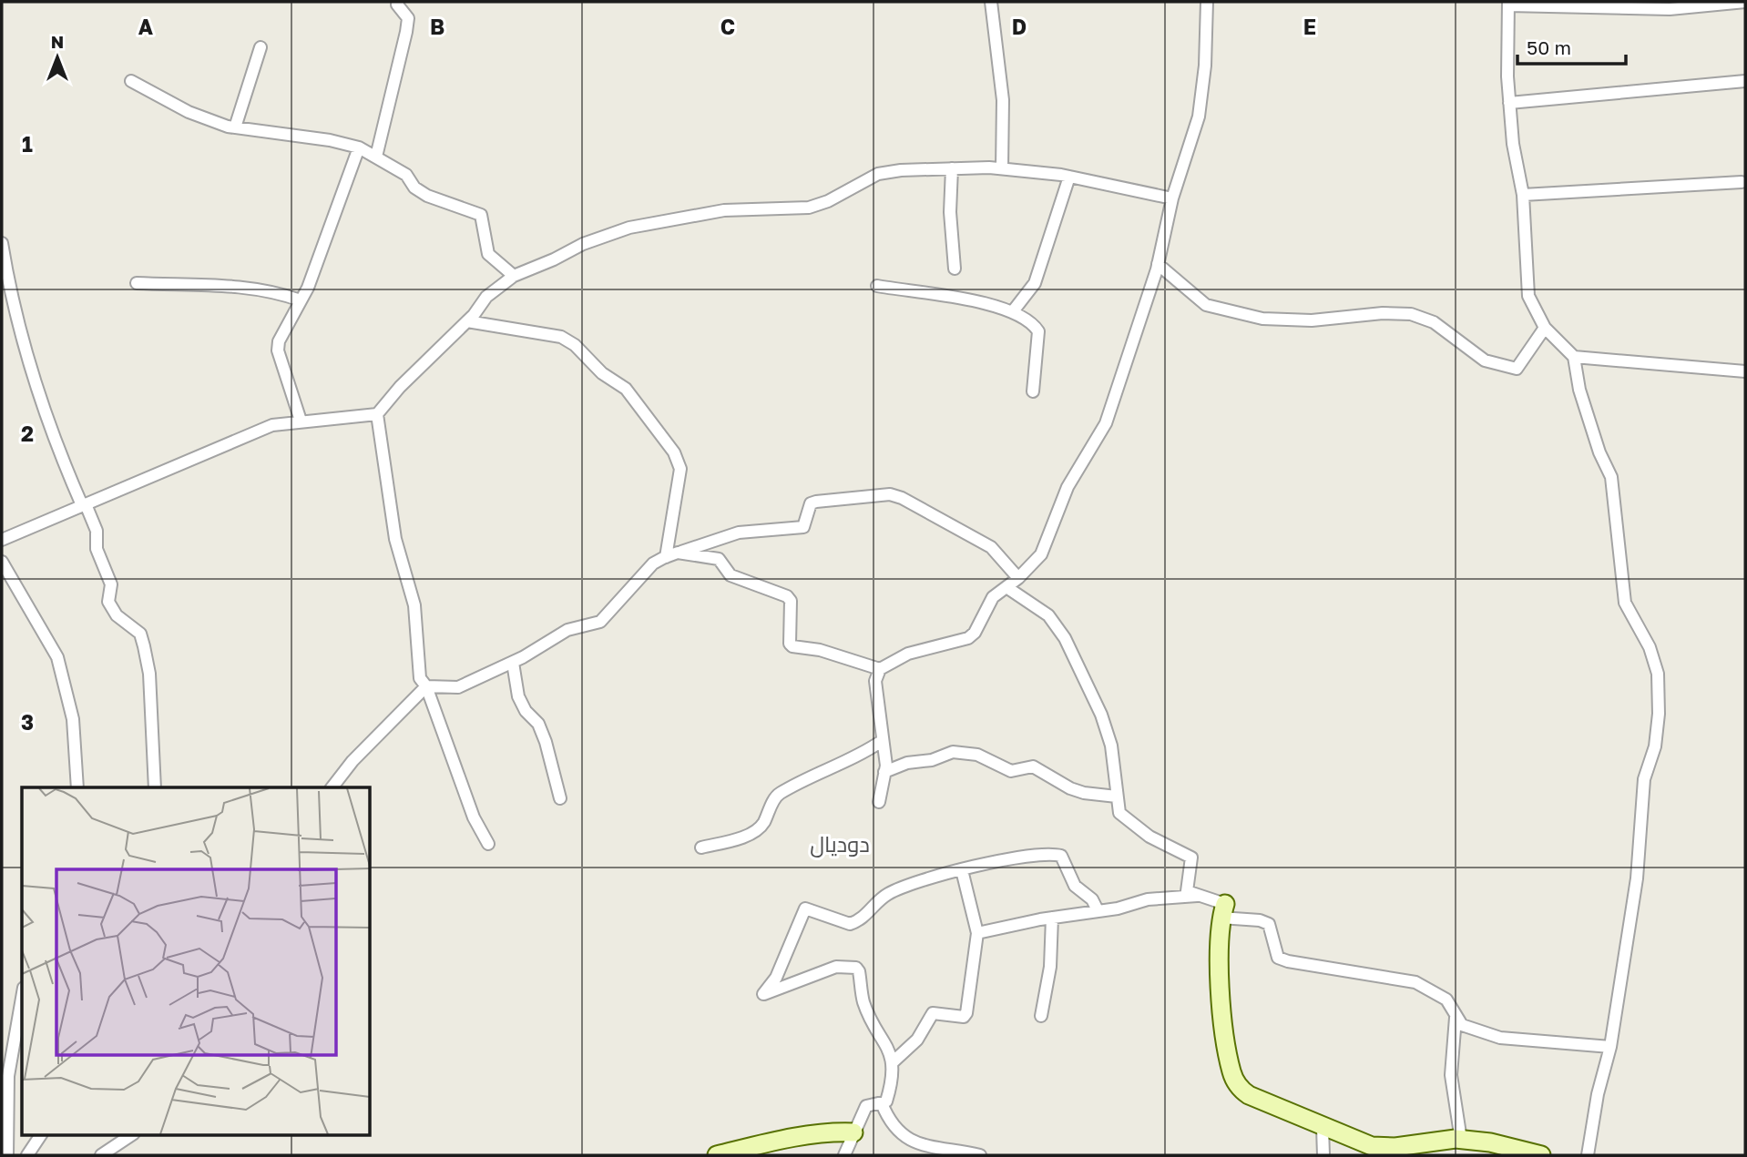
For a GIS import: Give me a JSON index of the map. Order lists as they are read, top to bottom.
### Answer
{
  "districts": ["دودیال"],
  "scale_bar": "50 m",
  "north": "top",
  "grid": {
    "columns": [
      "A",
      "B",
      "C",
      "D",
      "E"
    ],
    "rows": ["1", "2", "3"]
  }
}
